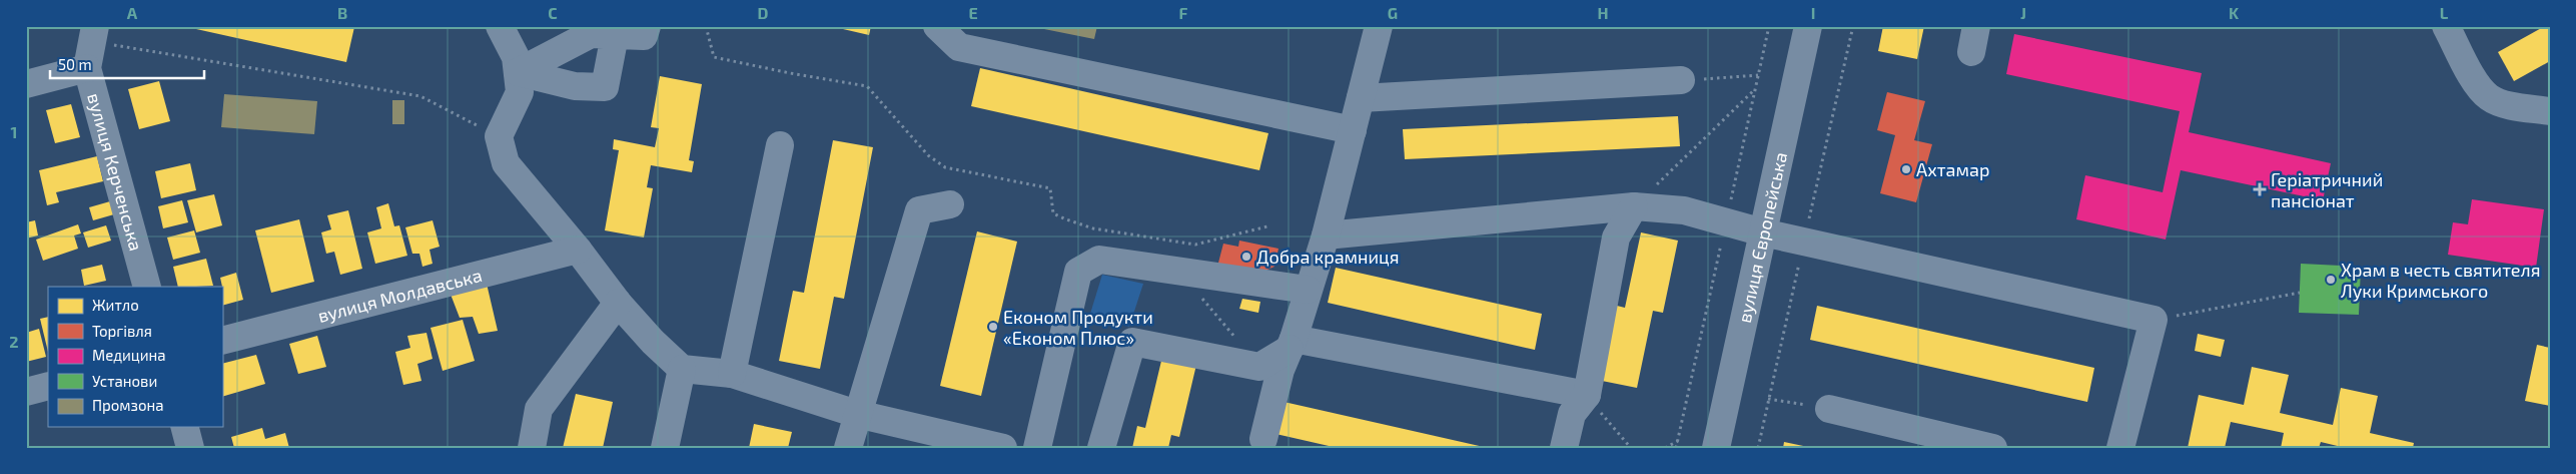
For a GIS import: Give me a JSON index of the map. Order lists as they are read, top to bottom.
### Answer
{
  "streets": {
    "street": ["вулиця Керченська", "вулиця Європейська", "вулиця Молдавська"]
  },
  "places": {
    "other": [
      "Ахтамар",
      "Добра крамниця",
      "Храм в честь святителя Луки Кримського",
      "Економ Продукти «Економ Плюс»"
    ],
    "health": ["Геріатричний пансіонат"]
  },
  "legend": [
    "Житло",
    "Торгівля",
    "Медицина",
    "Установи",
    "Промзона"
  ],
  "scale_bar": "50 m",
  "grid": {
    "columns": [
      "A",
      "B",
      "C",
      "D",
      "E",
      "F",
      "G",
      "H",
      "I",
      "J",
      "K",
      "L"
    ],
    "rows": ["1", "2"]
  }
}
